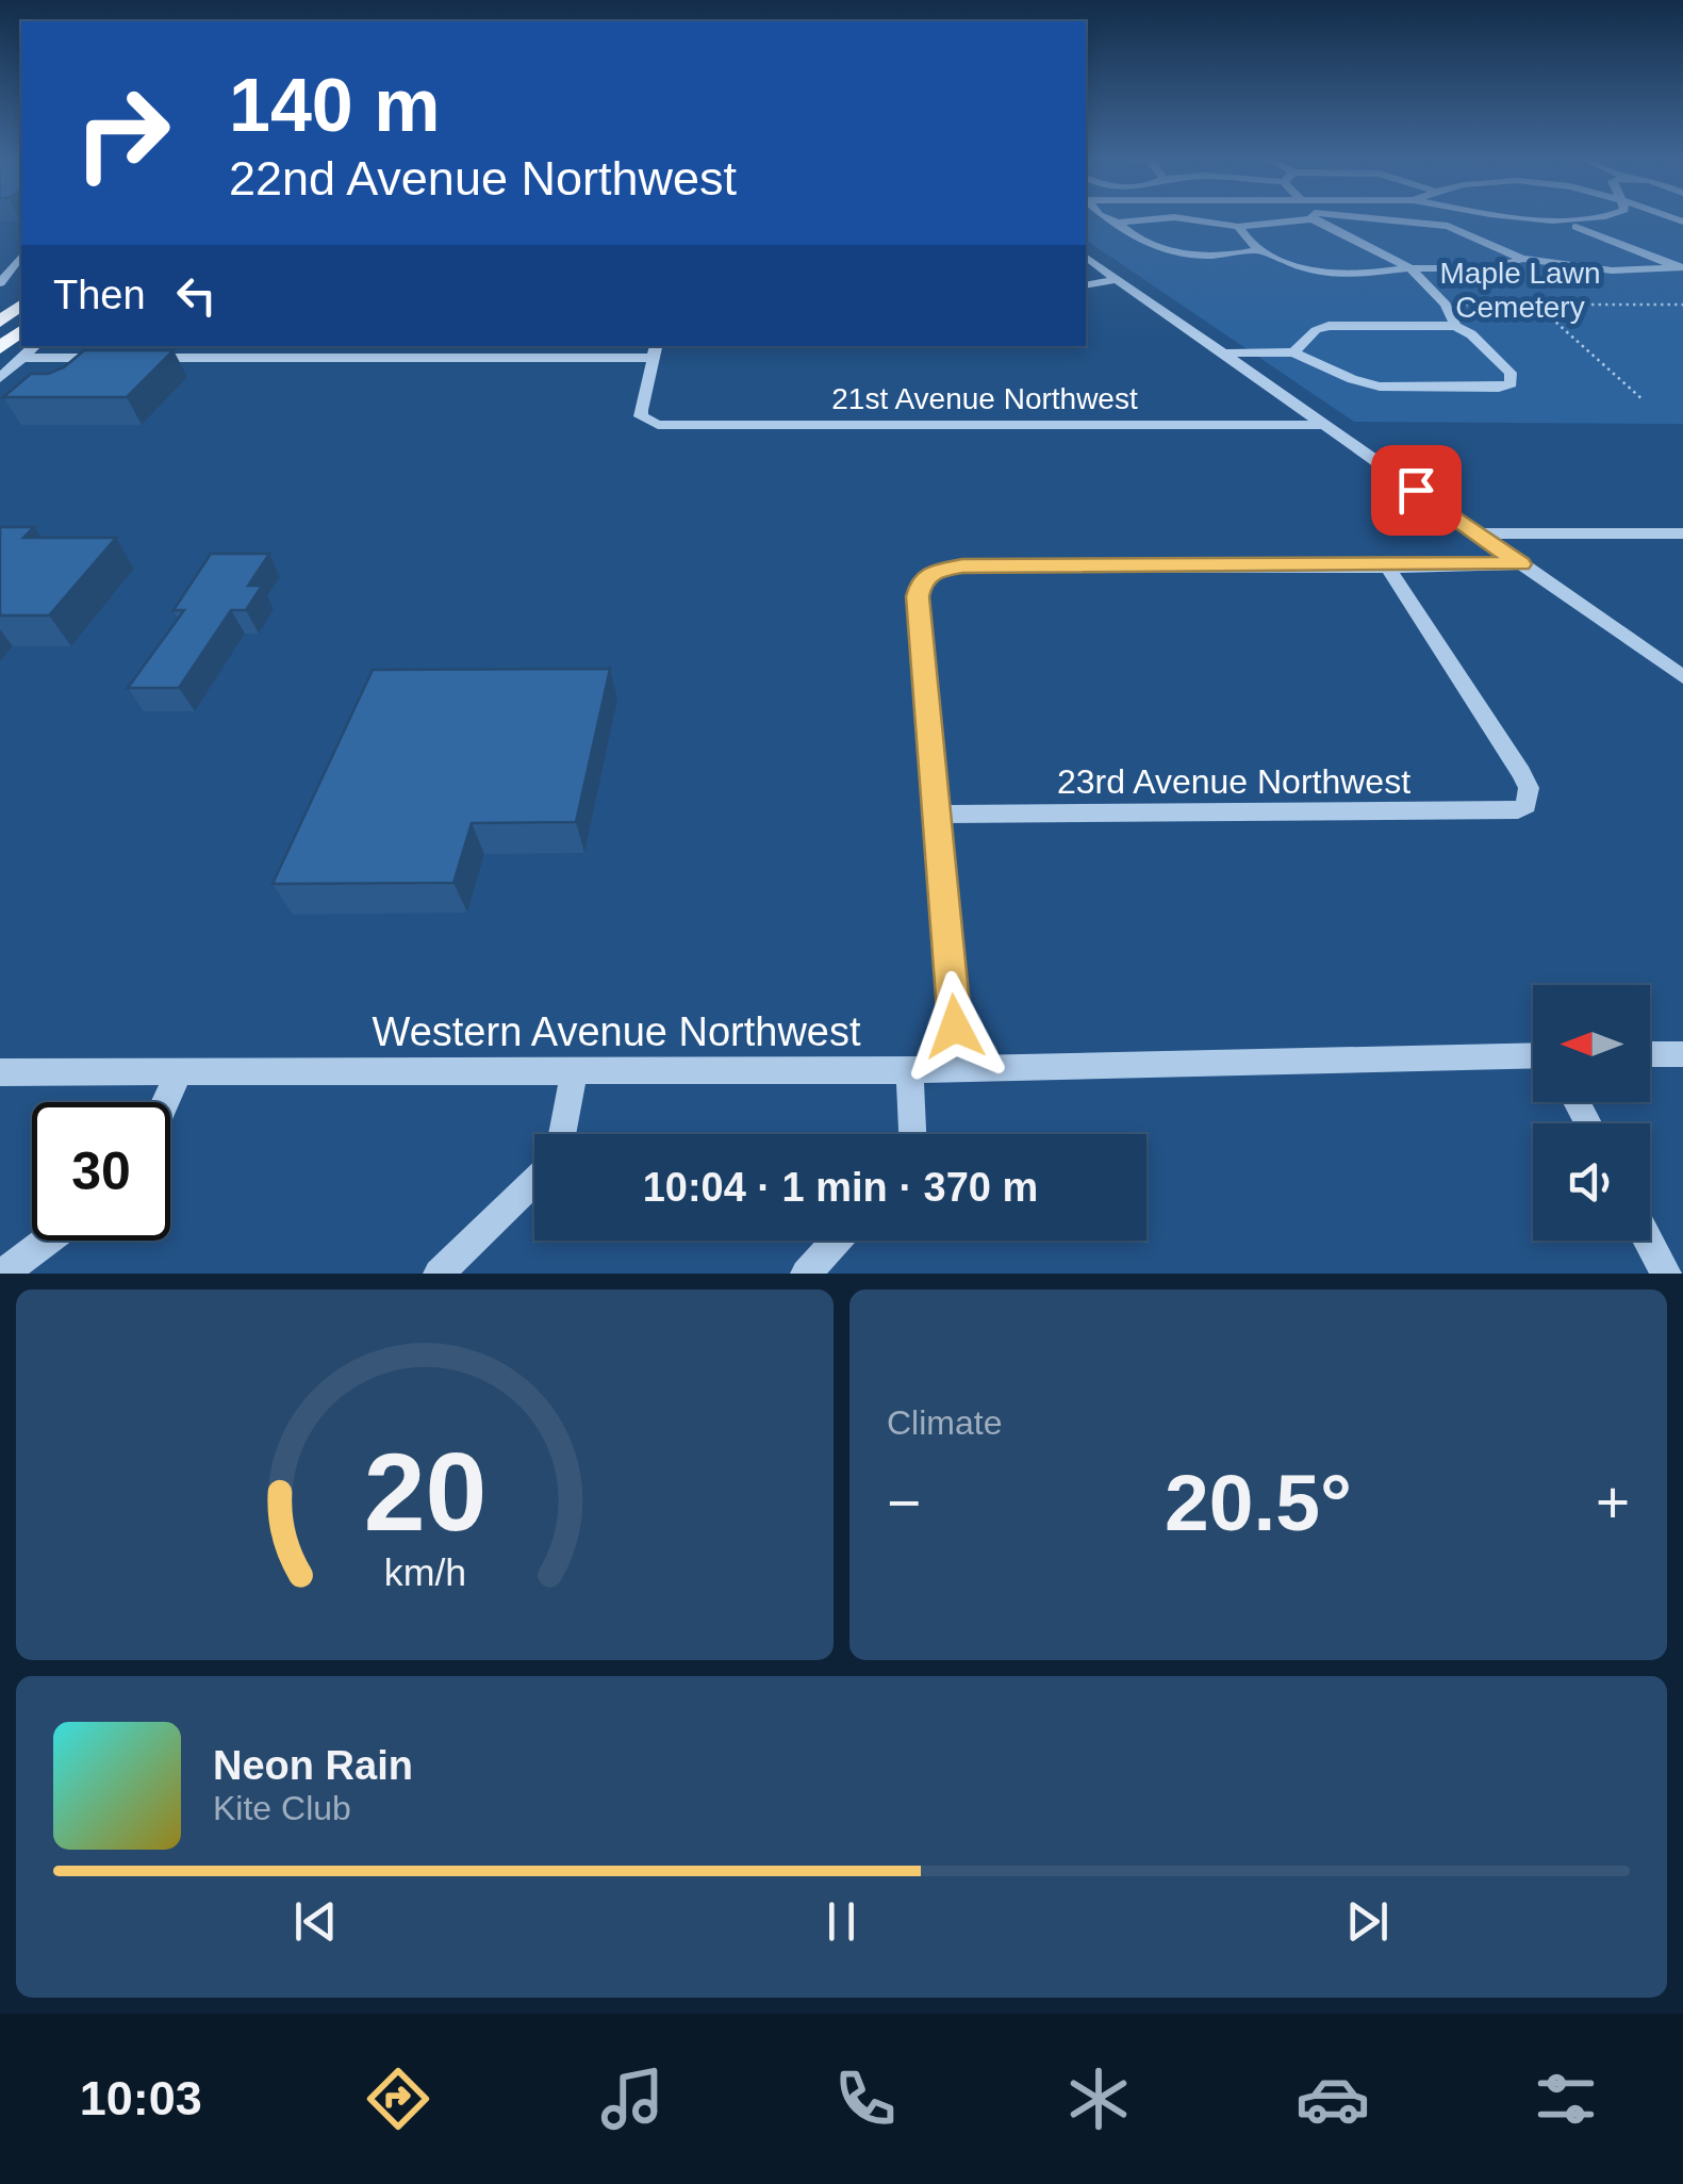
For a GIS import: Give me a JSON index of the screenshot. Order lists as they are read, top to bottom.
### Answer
{
  "streets": {
    "street": ["21st Avenue Northwest", "23rd Avenue Northwest", "Western Avenue Northwest"]
  },
  "parks": ["Maple Lawn Cemetery"],
  "north": "left",
  "page": {
    "turn": ["140 m", "22nd Avenue Northwest"],
    "then": "Then",
    "limit": "30",
    "trip": "10:04 · 1 min · 370 m",
    "tile": "Climate",
    "heat": ["−", "20.5°", "+"],
    "song": ["Neon Rain", "Kite Club"],
    "tabs": "10:03",
    "gauge": ["20", "km/h"]
  }
}
